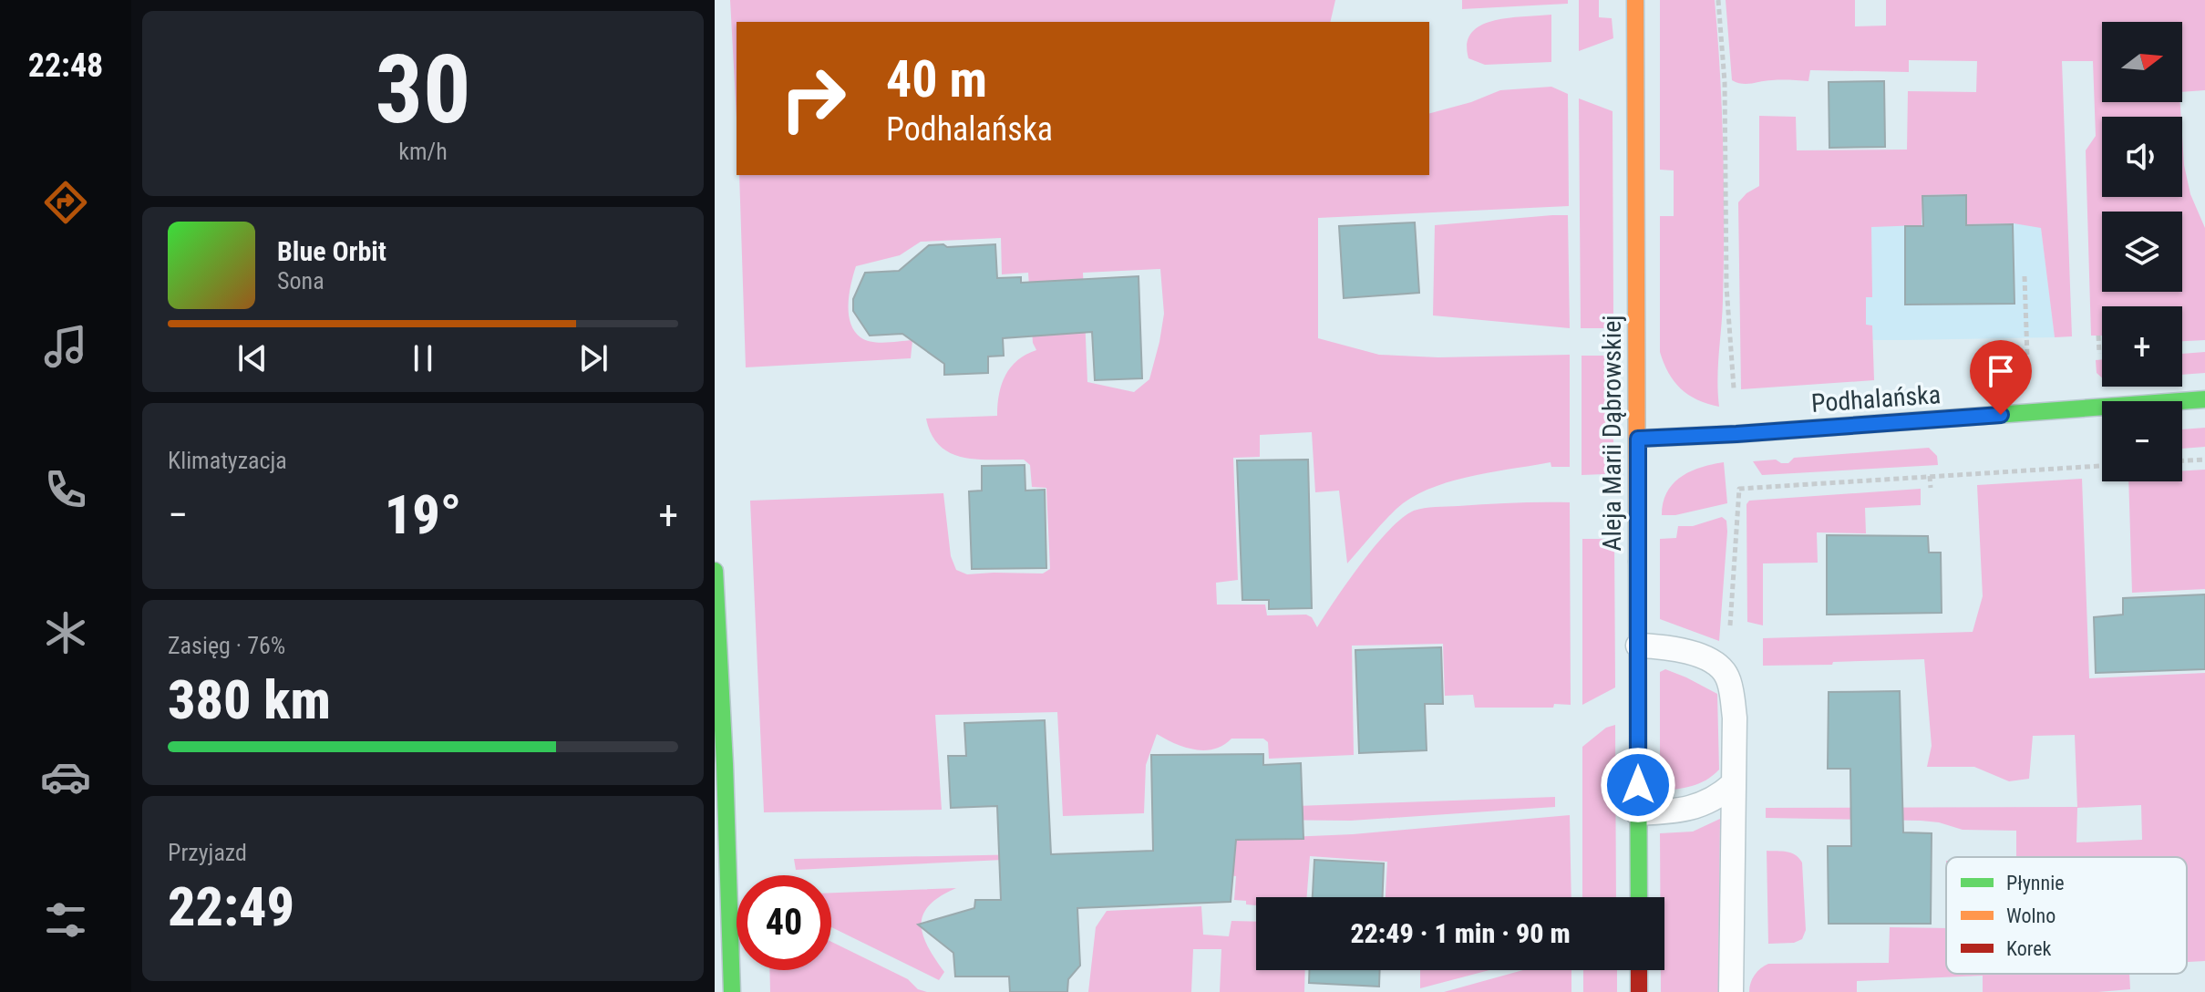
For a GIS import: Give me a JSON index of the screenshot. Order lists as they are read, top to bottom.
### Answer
{
  "streets": {
    "street": ["Podhalańska", "Aleja Marii Dąbrowskiej"]
  },
  "crossings": [
    ["Podhalańska", "Aleja Marii Dąbrowskiej"]
  ],
  "legend": ["Płynnie", "Wolno", "Korek"],
  "north": "right",
  "page": {
    "tabs": "22:48",
    "tile": [
      ["30", "km/h"],
      "Klimatyzacja",
      ["Zasięg · 76%", "380 km"],
      ["Przyjazd", "22:49"]
    ],
    "map_buttons": ["+", "−"],
    "turn": ["40 m", "Podhalańska"],
    "song": ["Blue Orbit", "Sona"],
    "heat": ["−", "19°", "+"],
    "limit": "40",
    "trip": "22:49 · 1 min · 90 m"
  }
}
